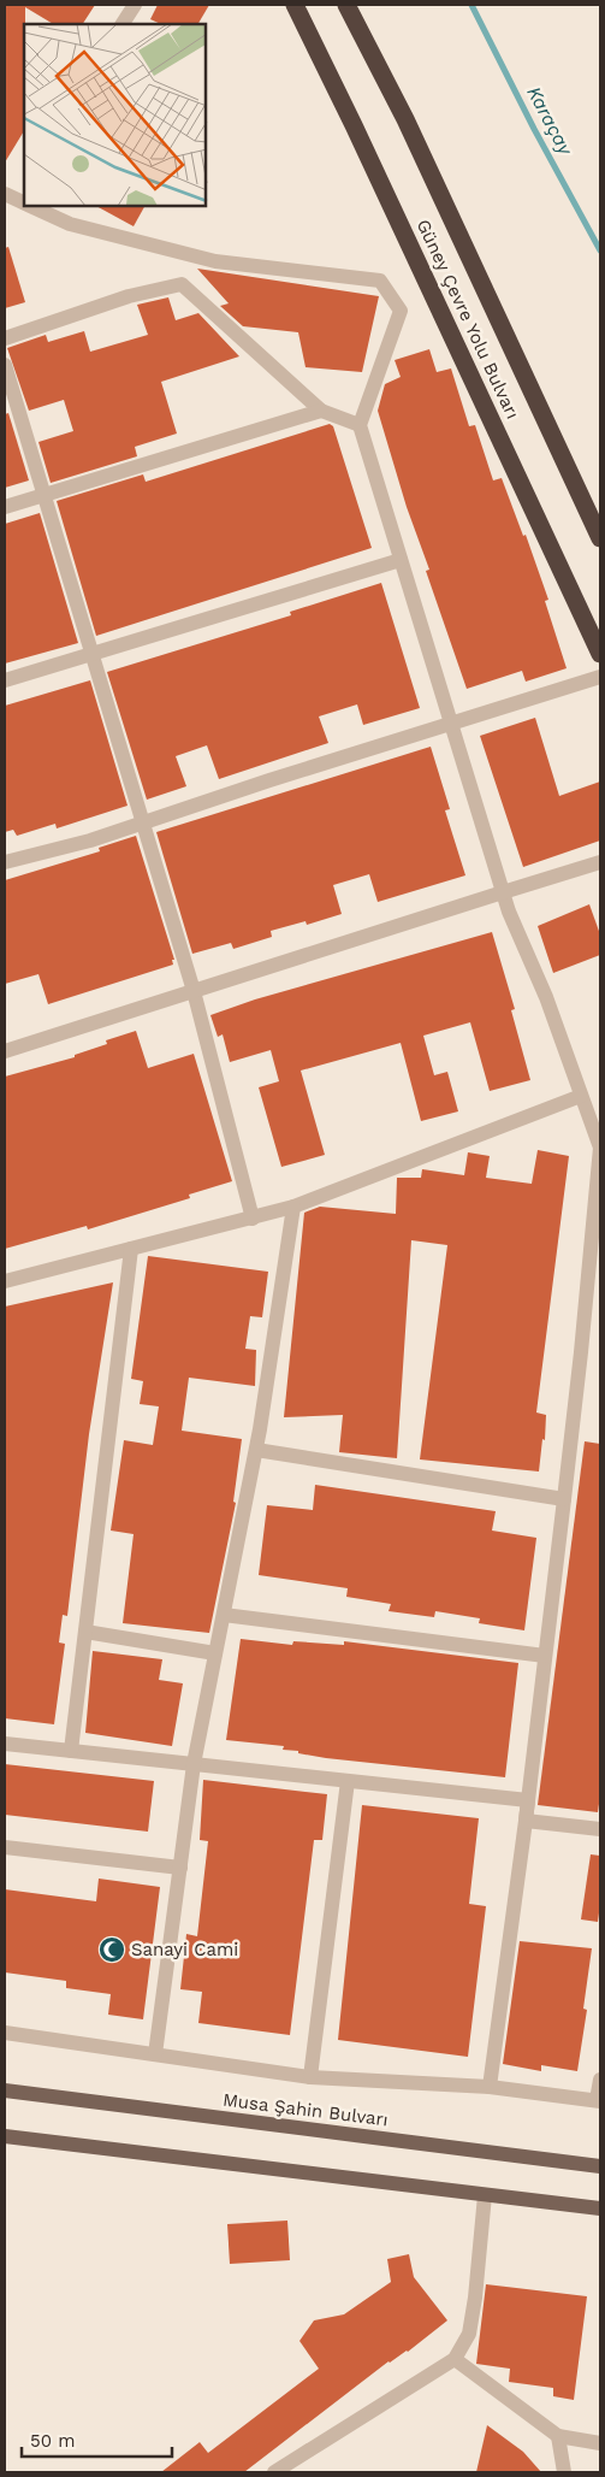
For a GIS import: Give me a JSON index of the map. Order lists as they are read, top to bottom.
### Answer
{
  "streets": {
    "highway": ["Güney Çevre Yolu Bulvarı"],
    "main road": ["Musa Şahin Bulvarı"]
  },
  "water": ["Karaçay"],
  "places": {
    "mosque": ["Sanayi Cami"]
  },
  "scale_bar": "50 m"
}
